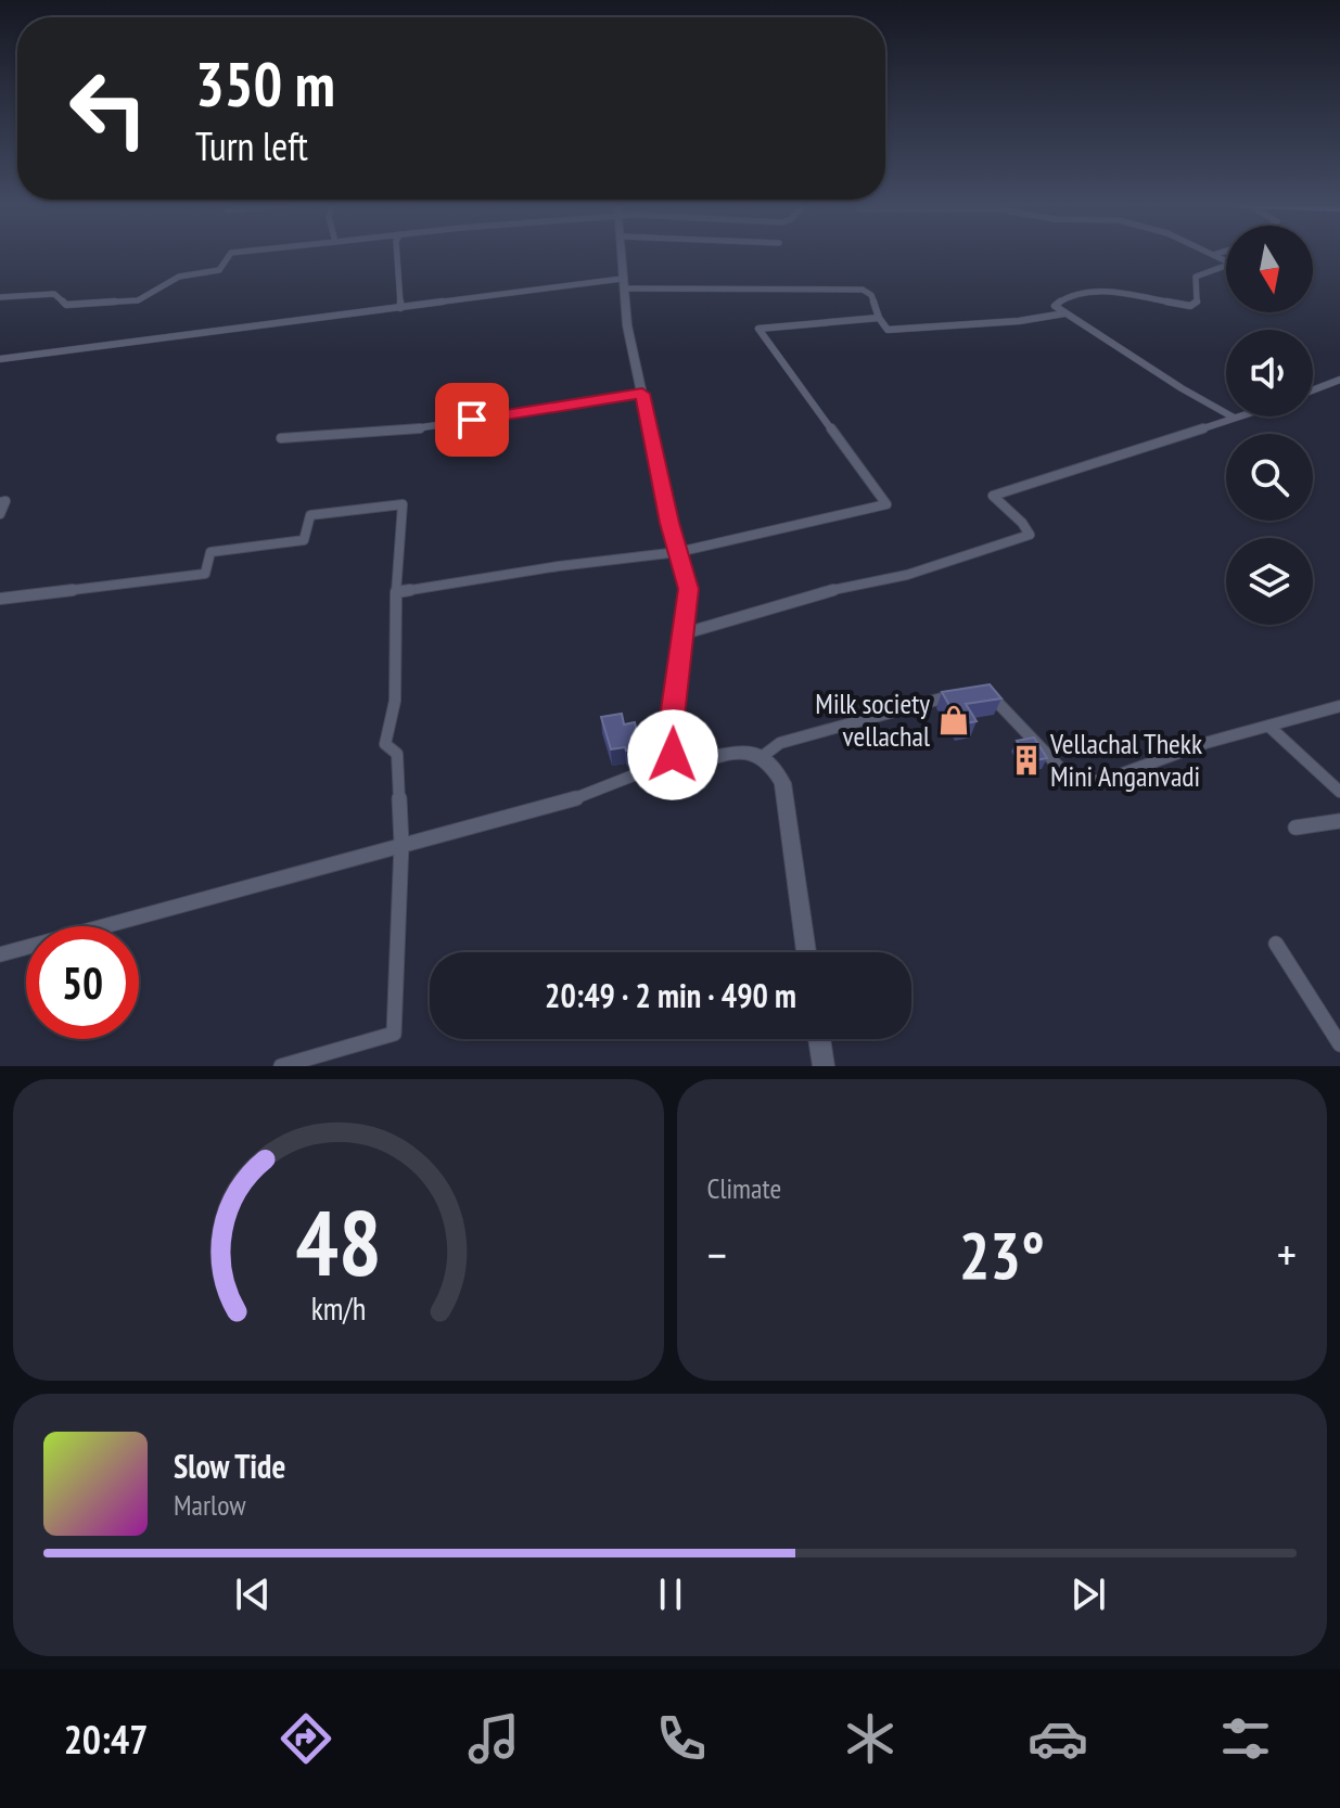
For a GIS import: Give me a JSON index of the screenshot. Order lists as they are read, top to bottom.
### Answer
{
  "places": {
    "shop": ["Milk society vellachal"],
    "building": ["Vellachal Thekk Mini Anganvadi"]
  },
  "north": "bottom",
  "page": {
    "turn": ["350 m", "Turn left"],
    "limit": "50",
    "trip": "20:49 · 2 min · 490 m",
    "tile": "Climate",
    "heat": ["−", "23°", "+"],
    "song": ["Slow Tide", "Marlow"],
    "tabs": "20:47",
    "gauge": ["48", "km/h"]
  }
}
